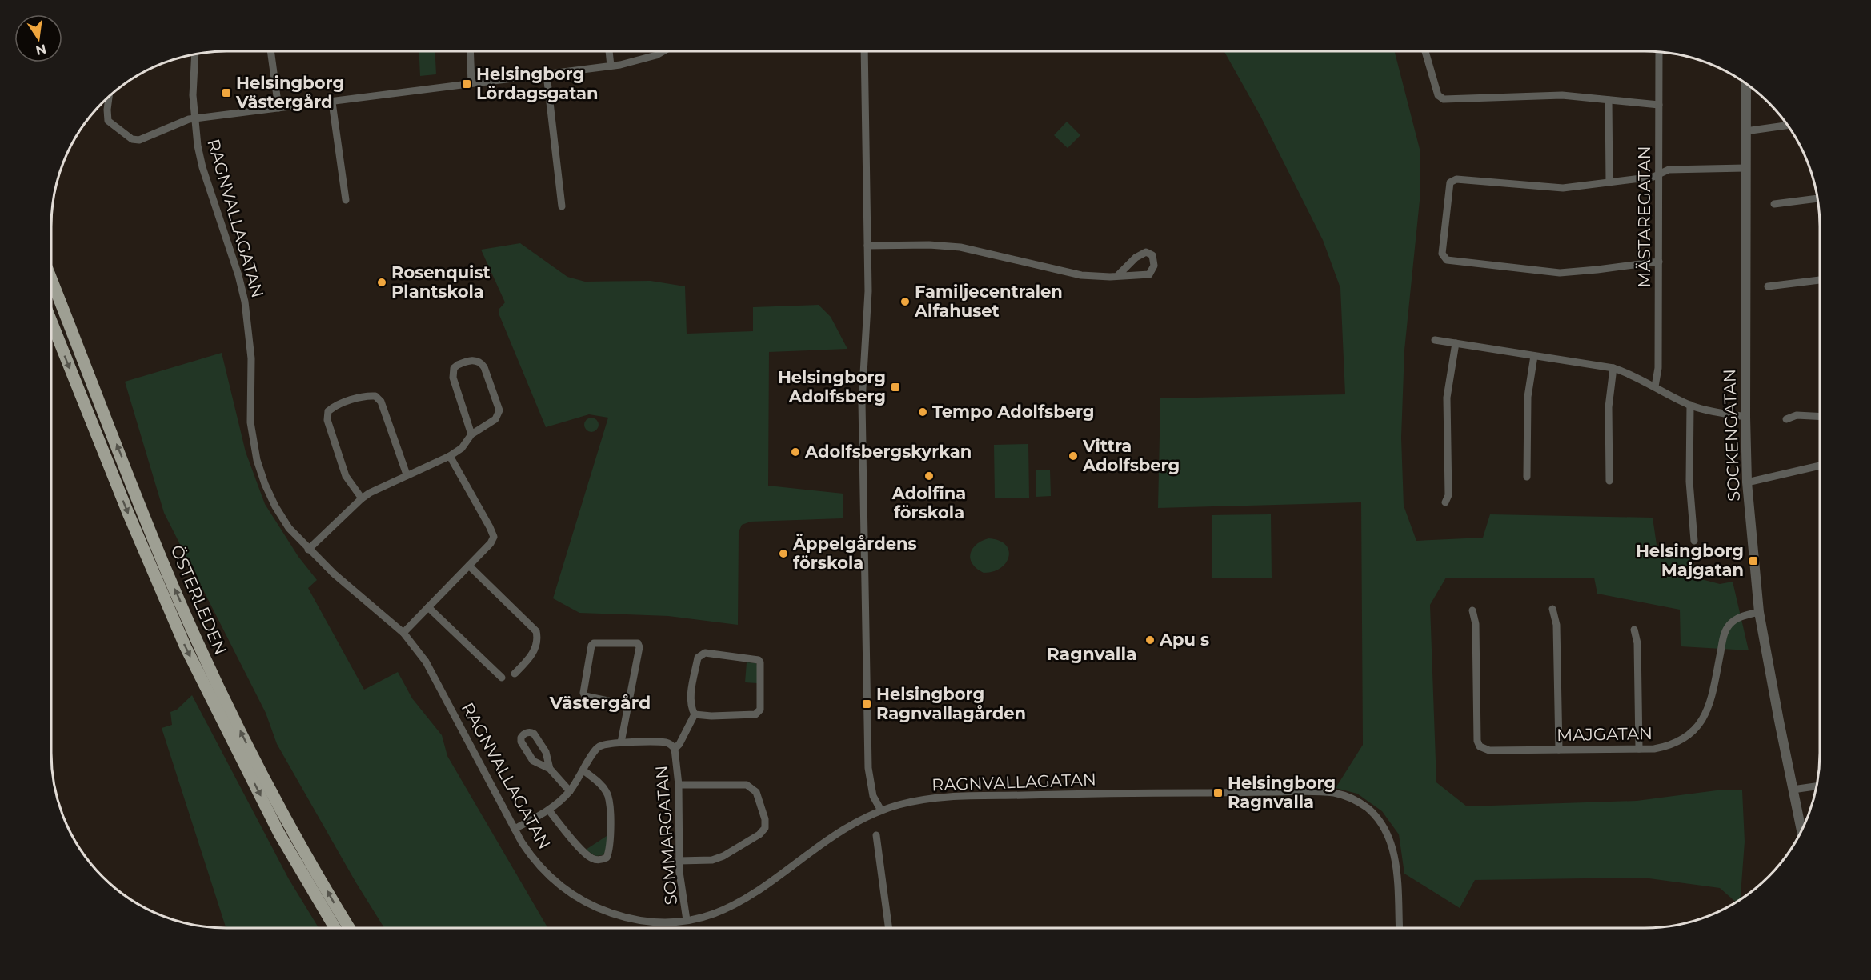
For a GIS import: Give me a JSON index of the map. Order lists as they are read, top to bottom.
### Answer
{
  "streets": {
    "main road": ["ÖSTERLEDEN"],
    "street": [
      "MÄSTAREGATAN",
      "RAGNVALLAGATAN",
      "SOCKENGATAN",
      "MAJGATAN",
      "SOMMARGATAN"
    ]
  },
  "crossings": [
    ["RAGNVALLAGATAN", "SOMMARGATAN"],
    ["SOCKENGATAN", "MAJGATAN"]
  ],
  "districts": ["Ragnvalla", "Västergård"],
  "places": {
    "transit": [
      "Helsingborg Lördagsgatan",
      "Helsingborg Västergård",
      "Helsingborg Adolfsberg",
      "Helsingborg Majgatan",
      "Helsingborg Ragnvallagården",
      "Helsingborg Ragnvalla"
    ],
    "other": [
      "Rosenquist Plantskola",
      "Familjecentralen Alfahuset",
      "Tempo Adolfsberg",
      "Adolfsbergskyrkan",
      "Vittra Adolfsberg",
      "Adolfina förskola",
      "Äppelgårdens förskola",
      "Apu s"
    ]
  },
  "north": "bottom"
}
